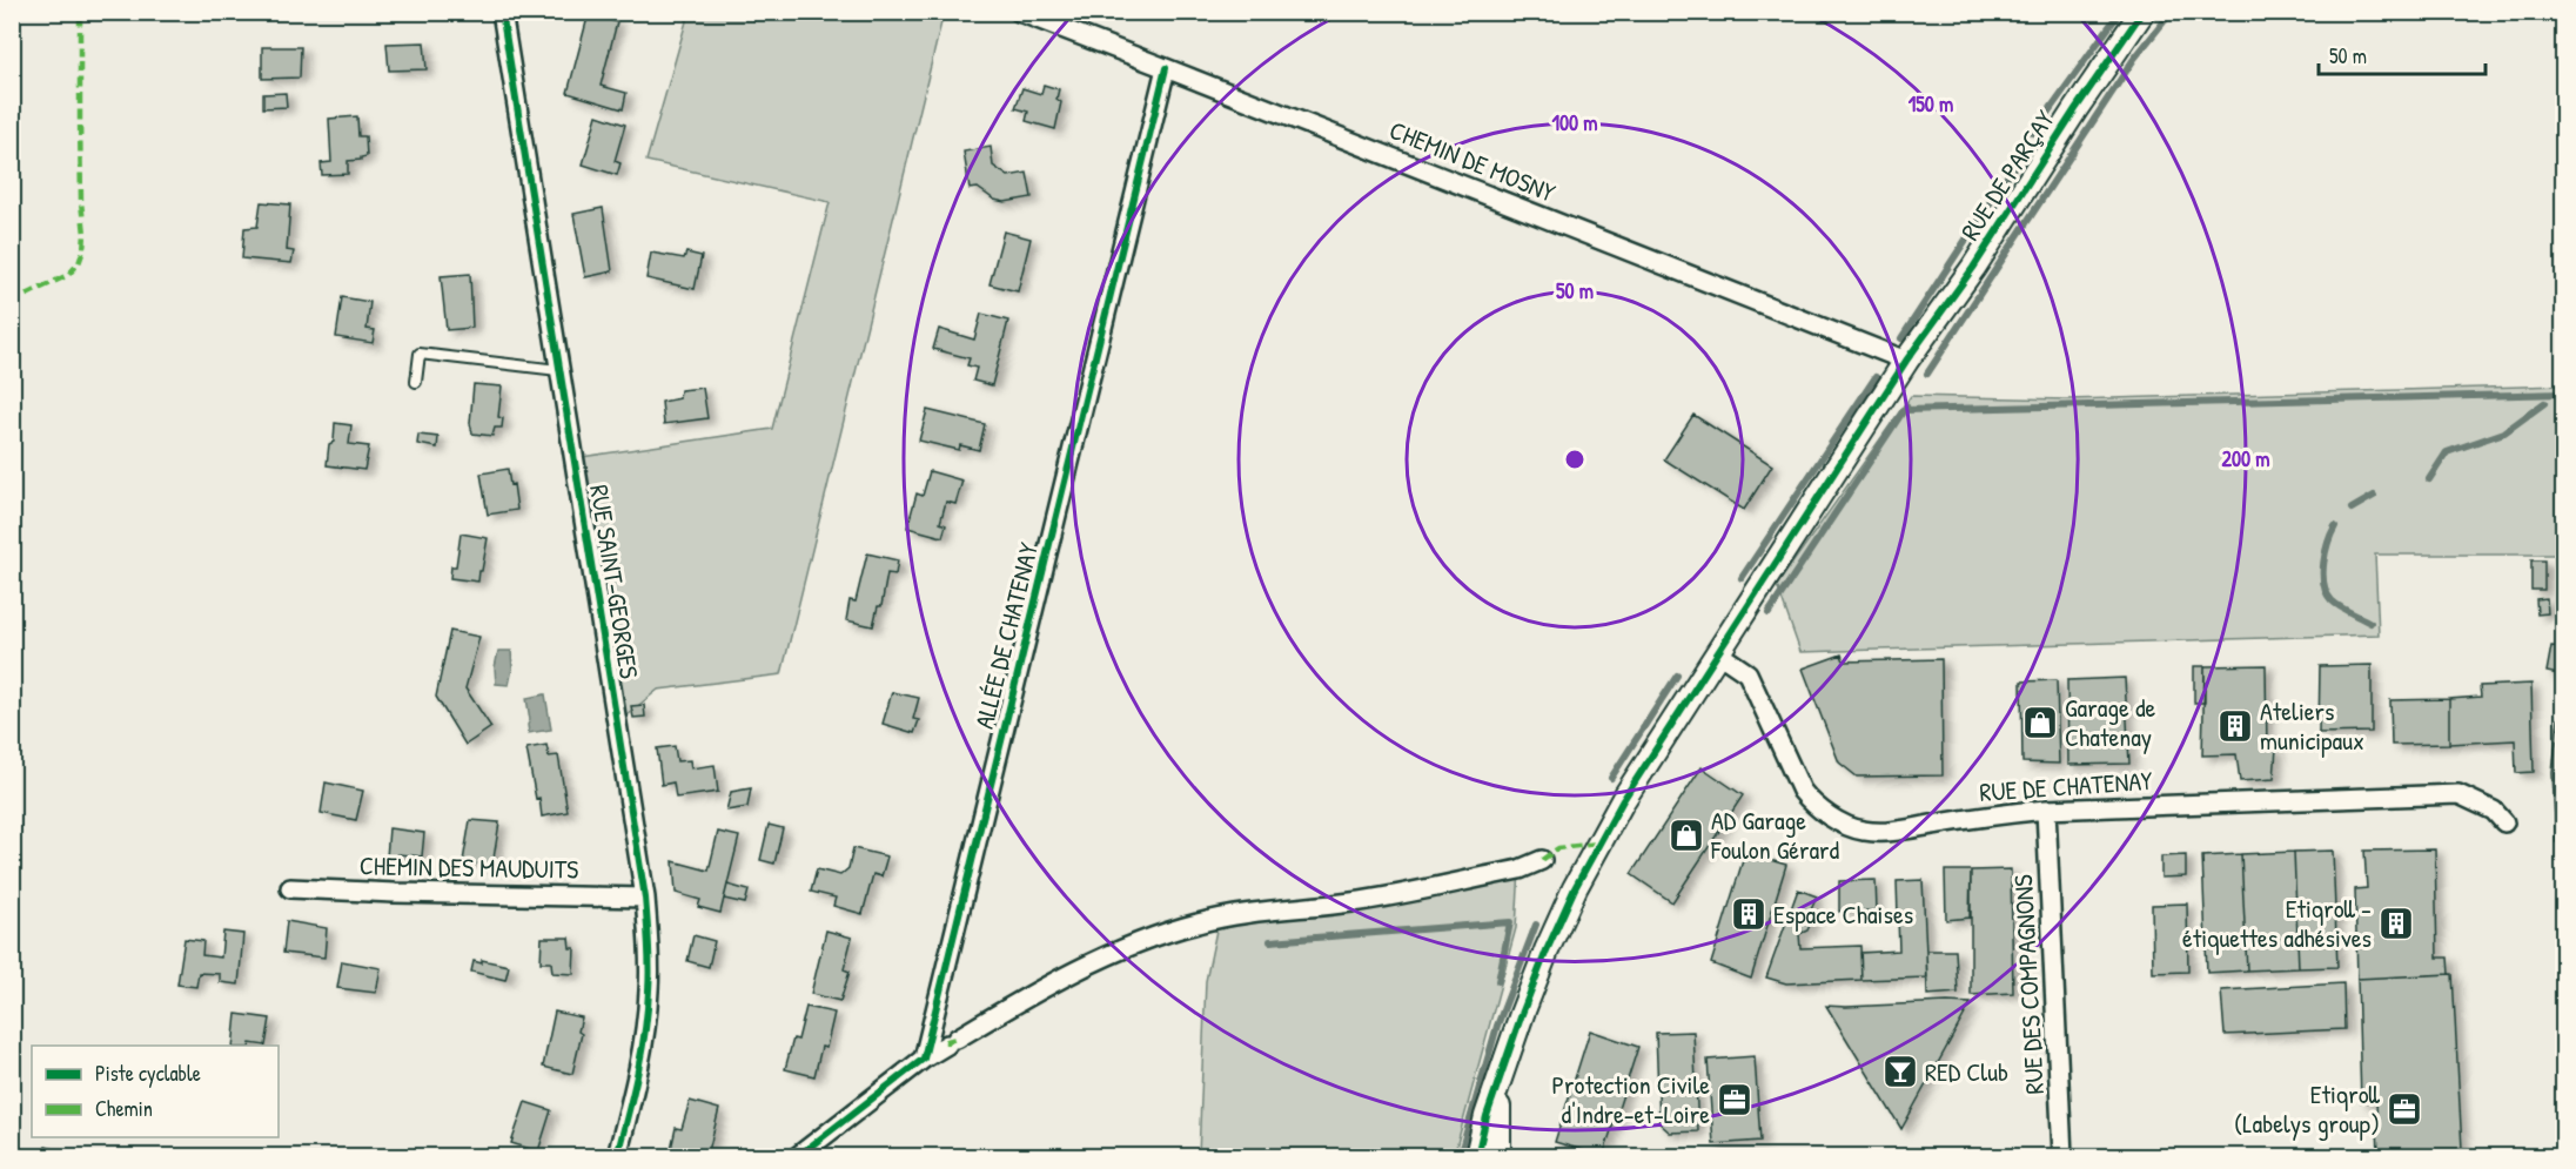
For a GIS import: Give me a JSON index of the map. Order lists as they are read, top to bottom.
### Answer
{
  "streets": {
    "street": [
      "CHEMIN DE MOSNY",
      "RUE DE PARÇAY",
      "RUE SAINT-GEORGES",
      "ALLÉE DE CHATENAY",
      "RUE DE CHATENAY",
      "CHEMIN DES MAUDUITS",
      "RUE DES COMPAGNONS"
    ]
  },
  "crossings": [
    ["CHEMIN DE MOSNY", "RUE DE PARÇAY"],
    ["CHEMIN DE MOSNY", "ALLÉE DE CHATENAY"],
    ["RUE DE PARÇAY", "RUE DE CHATENAY"],
    ["RUE SAINT-GEORGES", "CHEMIN DES MAUDUITS"],
    ["RUE DE CHATENAY", "RUE DES COMPAGNONS"]
  ],
  "places": {
    "shop": ["Garage de Chatenay", "AD Garage Foulon Gérard"],
    "building": ["Ateliers municipaux", "Espace Chaises", "Etiqroll - étiquettes adhésives"],
    "bar": ["RED Club"],
    "office": ["Protection Civile d'Indre-et-Loire", "Etiqroll (Labelys group)"]
  },
  "legend": ["Piste cyclable", "Chemin"],
  "scale_bar": "50 m",
  "rings": [
    "150 m",
    "100 m",
    "50 m",
    "200 m"
  ]
}
